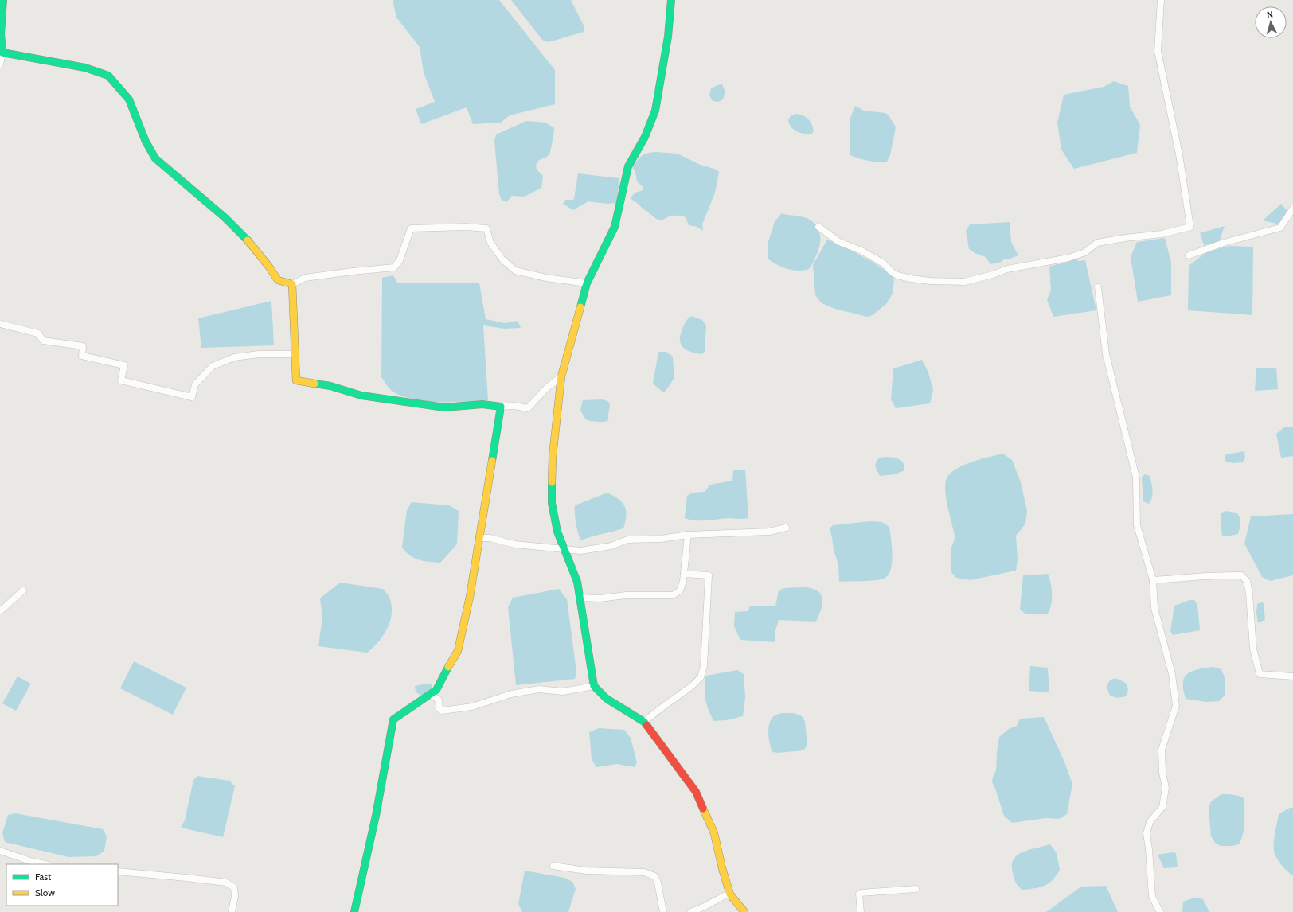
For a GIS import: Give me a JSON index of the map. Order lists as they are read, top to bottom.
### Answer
{
  "legend": ["Fast", "Slow"],
  "north": "top"
}
